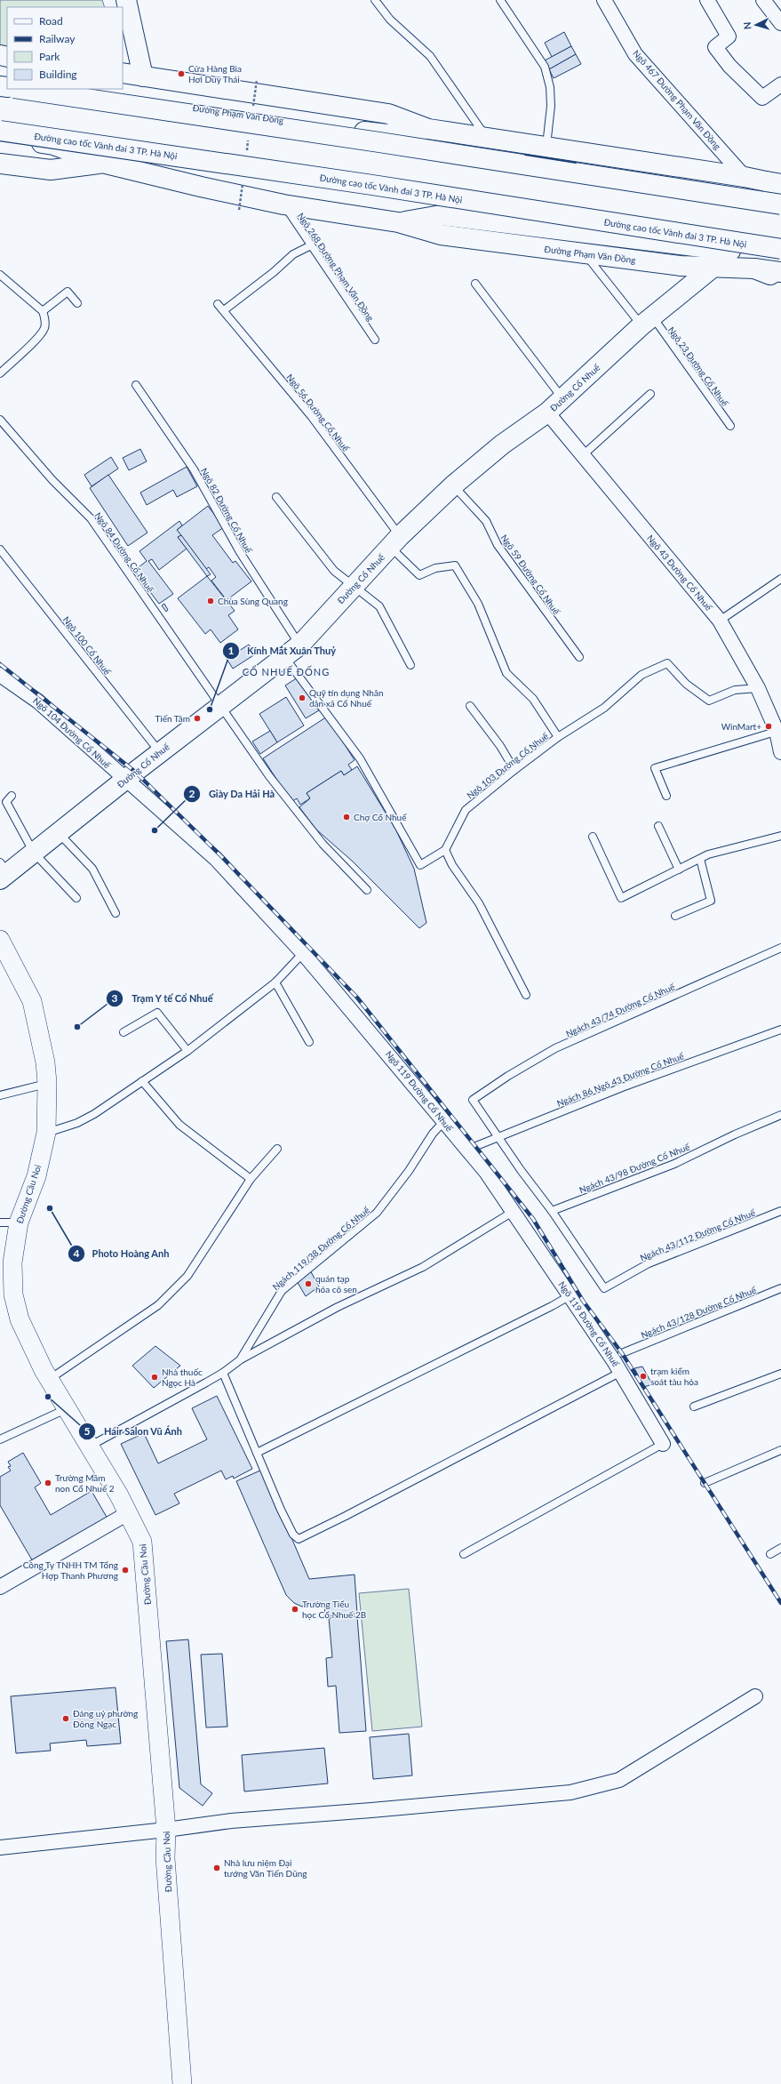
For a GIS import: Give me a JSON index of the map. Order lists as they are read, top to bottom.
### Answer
{
  "streets": {
    "main road": ["Đường Phạm Văn Đồng", "Đường cao tốc Vành đai 3 TP. Hà Nội", "Đường Cổ Nhuế"],
    "street": [
      "Ngõ 467 Đường Phạm Văn Đồng",
      "Ngõ 43 Đường Cổ Nhuế",
      "Ngõ 104 Đường Cổ Nhuế",
      "Ngõ 119 Đường Cổ Nhuế",
      "Đường Cầu Noi"
    ],
    "lane": [
      "Ngõ 268 Đường Phạm Văn Đồng",
      "Ngõ 23 Đường Cổ Nhuế",
      "Ngõ 56 Đường Cổ Nhuế",
      "Ngõ 82 Đường Cổ Nhuế",
      "Ngõ 84 Đường Cổ Nhuế",
      "Ngõ 59 Đường Cổ Nhuế",
      "Ngõ 100 Cổ Nhuế",
      "Ngõ 103 Đường Cổ Nhuế",
      "Ngách 43/74 Đường Cổ Nhuế",
      "Ngách 86 Ngõ 43 Đường Cổ Nhuế",
      "Ngách 43/98 Đường Cổ Nhuế",
      "Ngách 43/112 Đường Cổ Nhuế",
      "Ngách 119/38 Đường Cổ Nhuế",
      "Ngách 43/128 Đường Cổ Nhuế"
    ]
  },
  "crossings": [
    ["Ngõ 467 Đường Phạm Văn Đồng", "Đường Phạm Văn Đồng"],
    ["Đường Phạm Văn Đồng", "Ngõ 268 Đường Phạm Văn Đồng"],
    ["Đường Phạm Văn Đồng", "Ngõ 23 Đường Cổ Nhuế"],
    ["Đường Phạm Văn Đồng", "Đường Cổ Nhuế"],
    ["Ngõ 23 Đường Cổ Nhuế", "Đường Cổ Nhuế"],
    ["Đường Cổ Nhuế", "Ngõ 56 Đường Cổ Nhuế"],
    ["Đường Cổ Nhuế", "Ngõ 82 Đường Cổ Nhuế"],
    ["Đường Cổ Nhuế", "Ngõ 84 Đường Cổ Nhuế"],
    ["Đường Cổ Nhuế", "Ngõ 43 Đường Cổ Nhuế"],
    ["Đường Cổ Nhuế", "Ngõ 59 Đường Cổ Nhuế"],
    ["Đường Cổ Nhuế", "Ngõ 100 Cổ Nhuế"],
    ["Đường Cổ Nhuế", "Ngõ 104 Đường Cổ Nhuế"],
    ["Đường Cổ Nhuế", "Ngõ 119 Đường Cổ Nhuế"],
    ["Ngõ 56 Đường Cổ Nhuế", "Ngõ 103 Đường Cổ Nhuế"],
    ["Ngõ 43 Đường Cổ Nhuế", "Ngõ 103 Đường Cổ Nhuế"],
    ["Ngõ 104 Đường Cổ Nhuế", "Ngõ 119 Đường Cổ Nhuế"],
    ["Ngách 43/74 Đường Cổ Nhuế", "Ngách 86 Ngõ 43 Đường Cổ Nhuế"],
    ["Ngách 86 Ngõ 43 Đường Cổ Nhuế", "Ngõ 119 Đường Cổ Nhuế"],
    ["Ngõ 119 Đường Cổ Nhuế", "Ngách 119/38 Đường Cổ Nhuế"],
    ["Ngách 43/98 Đường Cổ Nhuế", "Ngách 43/112 Đường Cổ Nhuế"]
  ],
  "districts": ["CỔ NHUẾ ĐỐNG"],
  "places": [
    "Cửa Hàng Bia Hơi Duy Thái",
    "Chùa Sùng Quang",
    "Quỹ tín dụng Nhân dân xã Cổ Nhuế",
    "Kính Mắt Xuân Thuỷ",
    "Tiến Tâm",
    "WinMart+",
    "Chợ Cổ Nhuế",
    "Giày Da Hải Hà",
    "Trạm Y tế Cổ Nhuế",
    "Photo Hoàng Anh",
    "quán tạp hóa cô sen",
    "trạm kiểm soát tàu hỏa",
    "Nhà thuốc Ngọc Hà",
    "Hair Salon Vũ Ánh",
    "Trường Mầm non Cổ Nhuế 2",
    "Công Ty TNHH TM Tổng Hợp Thanh Phương",
    "Trường Tiểu học Cổ Nhuế 2B",
    "Đảng uỷ phường Đông Ngạc",
    "Nhà lưu niệm Đại tướng Văn Tiến Dũng"
  ],
  "legend": [
    "Road",
    "Railway",
    "Park",
    "Building"
  ],
  "north": "left"
}
